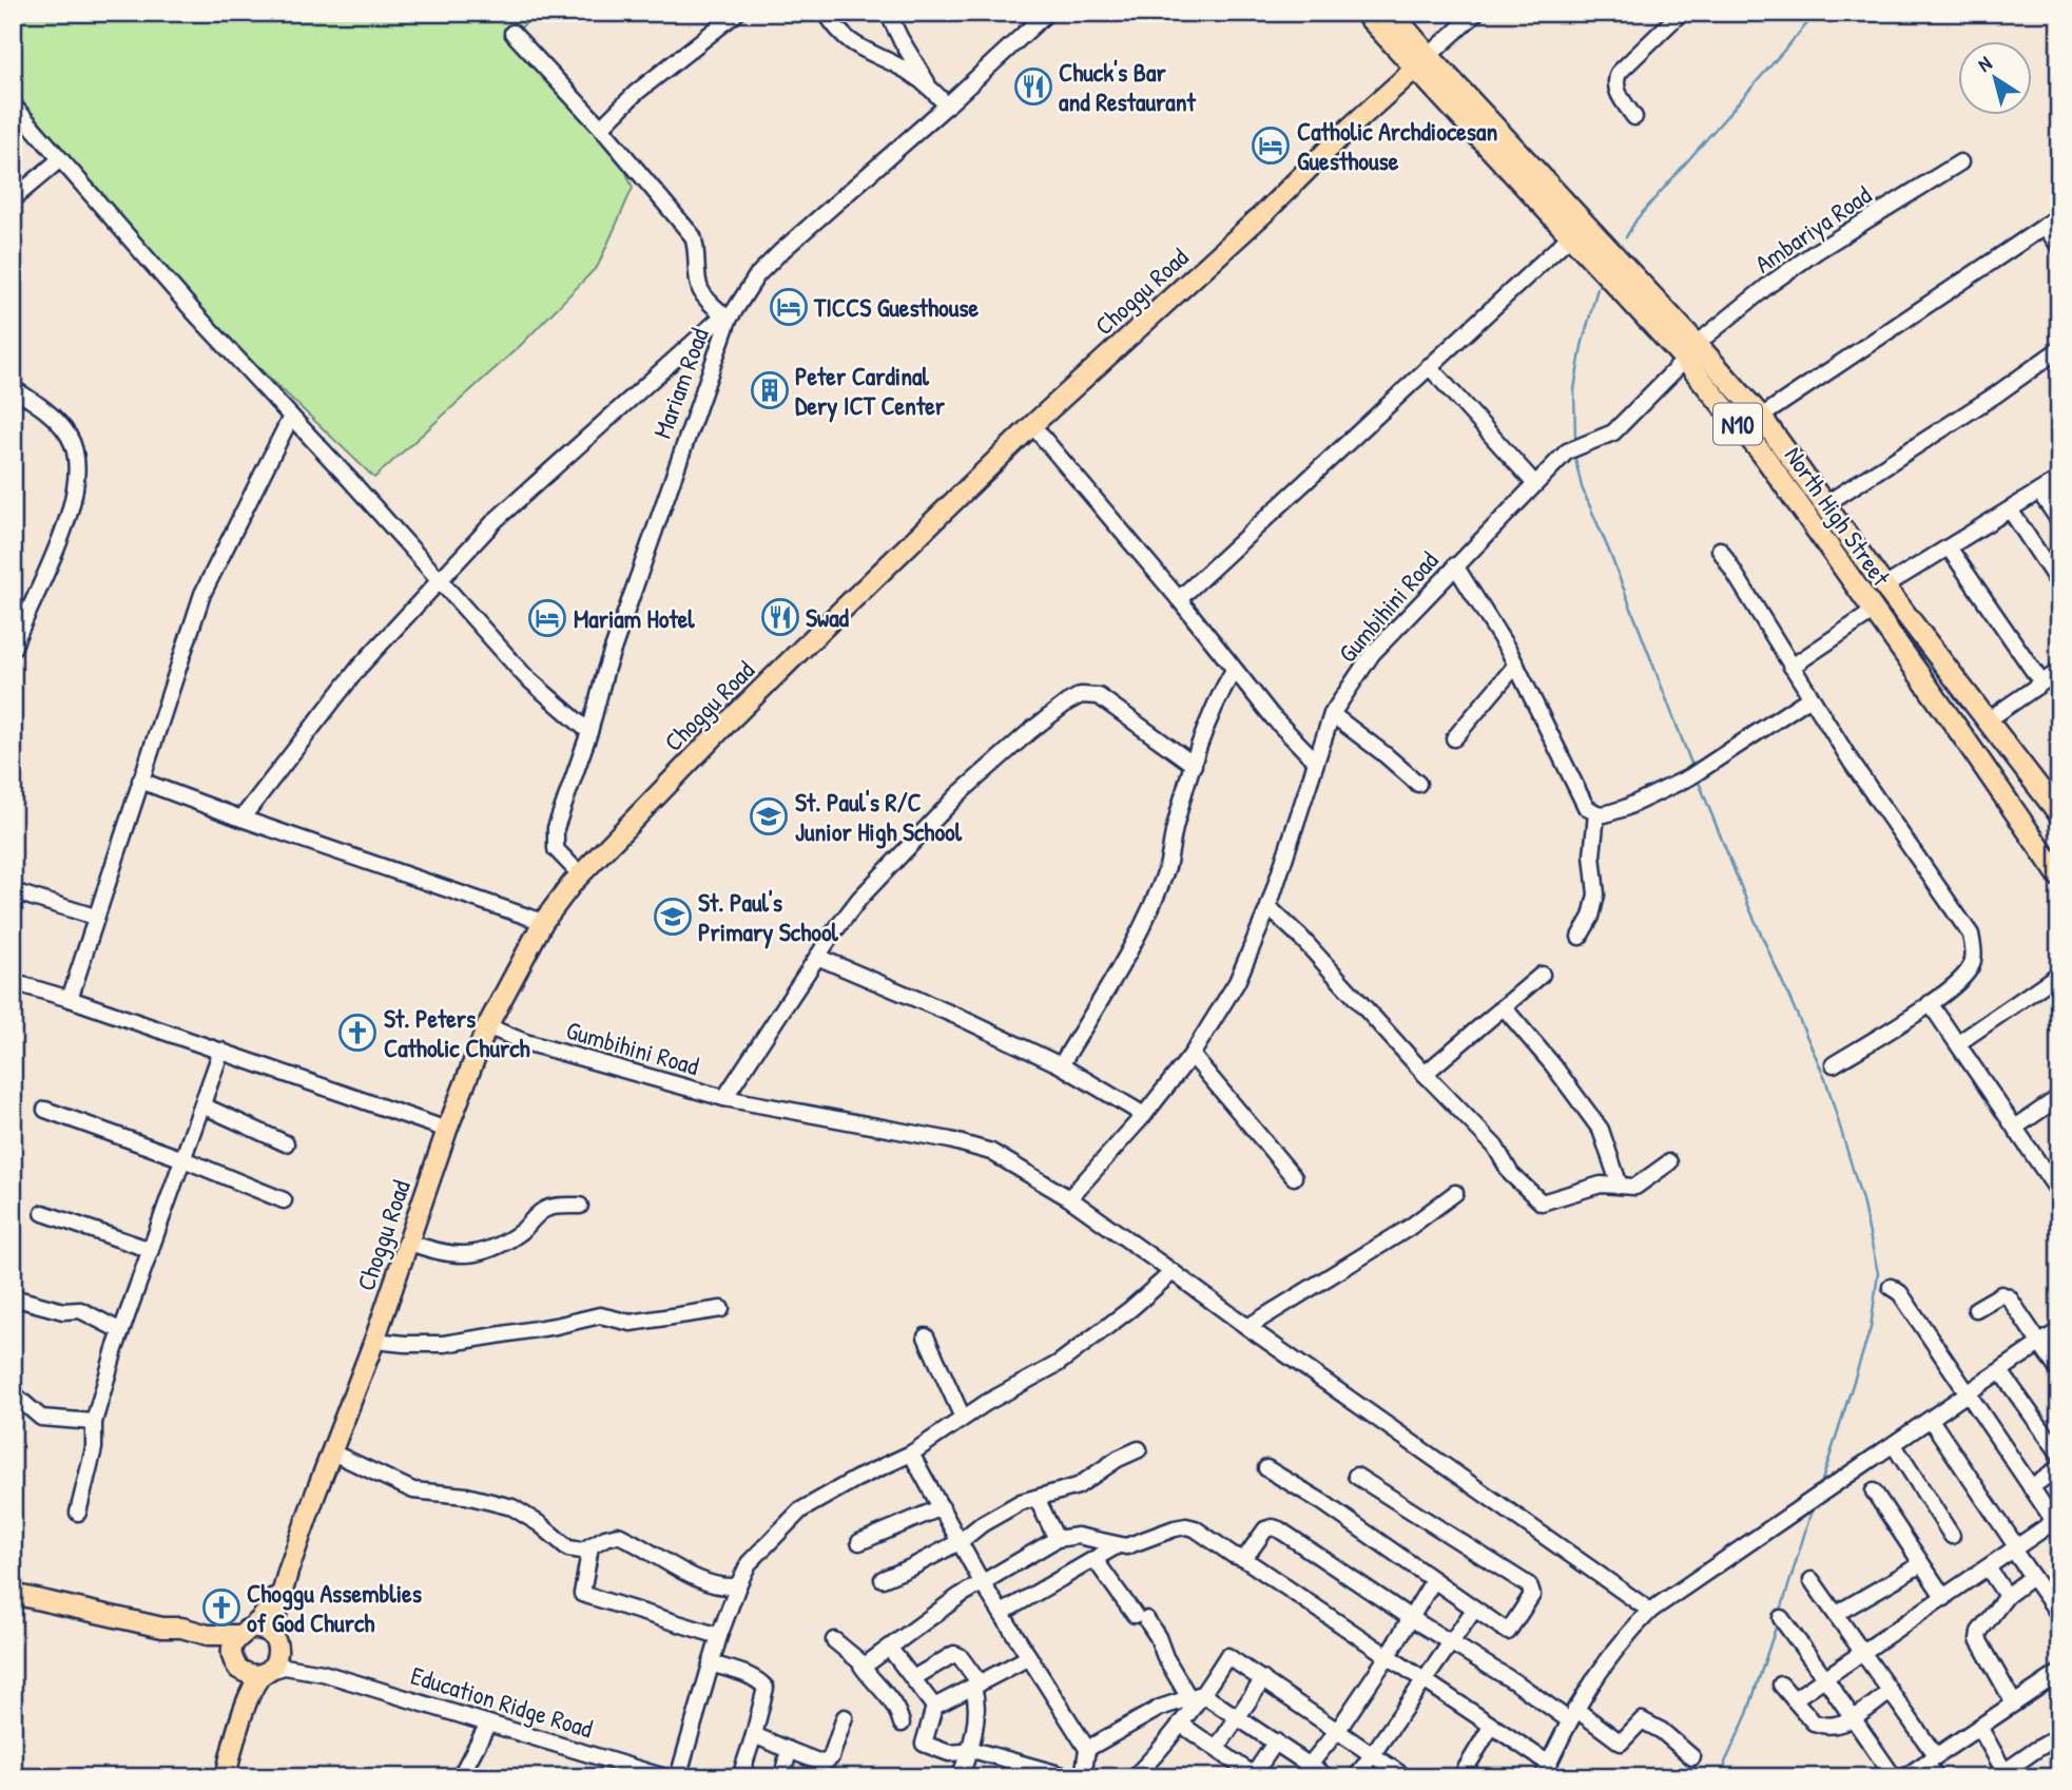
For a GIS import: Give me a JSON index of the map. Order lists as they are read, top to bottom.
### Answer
{
  "streets": {
    "highway": ["N10", "North High Street"],
    "main road": ["Choggu Road"],
    "street": [
      "Ambariya Road",
      "Mariam Road",
      "Gumbihini Road",
      "Education Ridge Road"
    ]
  },
  "crossings": [
    ["Ambariya Road", "North High Street"],
    ["Ambariya Road", "Gumbihini Road"],
    ["Choggu Road", "Mariam Road"],
    ["Choggu Road", "North High Street"],
    ["Choggu Road", "Gumbihini Road"],
    ["Choggu Road", "Education Ridge Road"],
    ["North High Street", "Gumbihini Road"]
  ],
  "places": {
    "restaurant": ["Chuck's Bar and Restaurant", "Swad"],
    "hotel": ["Catholic Archdiocesan Guesthouse", "TICCS Guesthouse", "Mariam Hotel"],
    "building": ["Peter Cardinal Dery ICT Center"],
    "school or university": ["St. Paul's R/C Junior High School", "St. Paul's Primary School"],
    "church": ["St. Peters Catholic Church", "Choggu Assemblies of God Church"]
  },
  "north": "top left"
}
